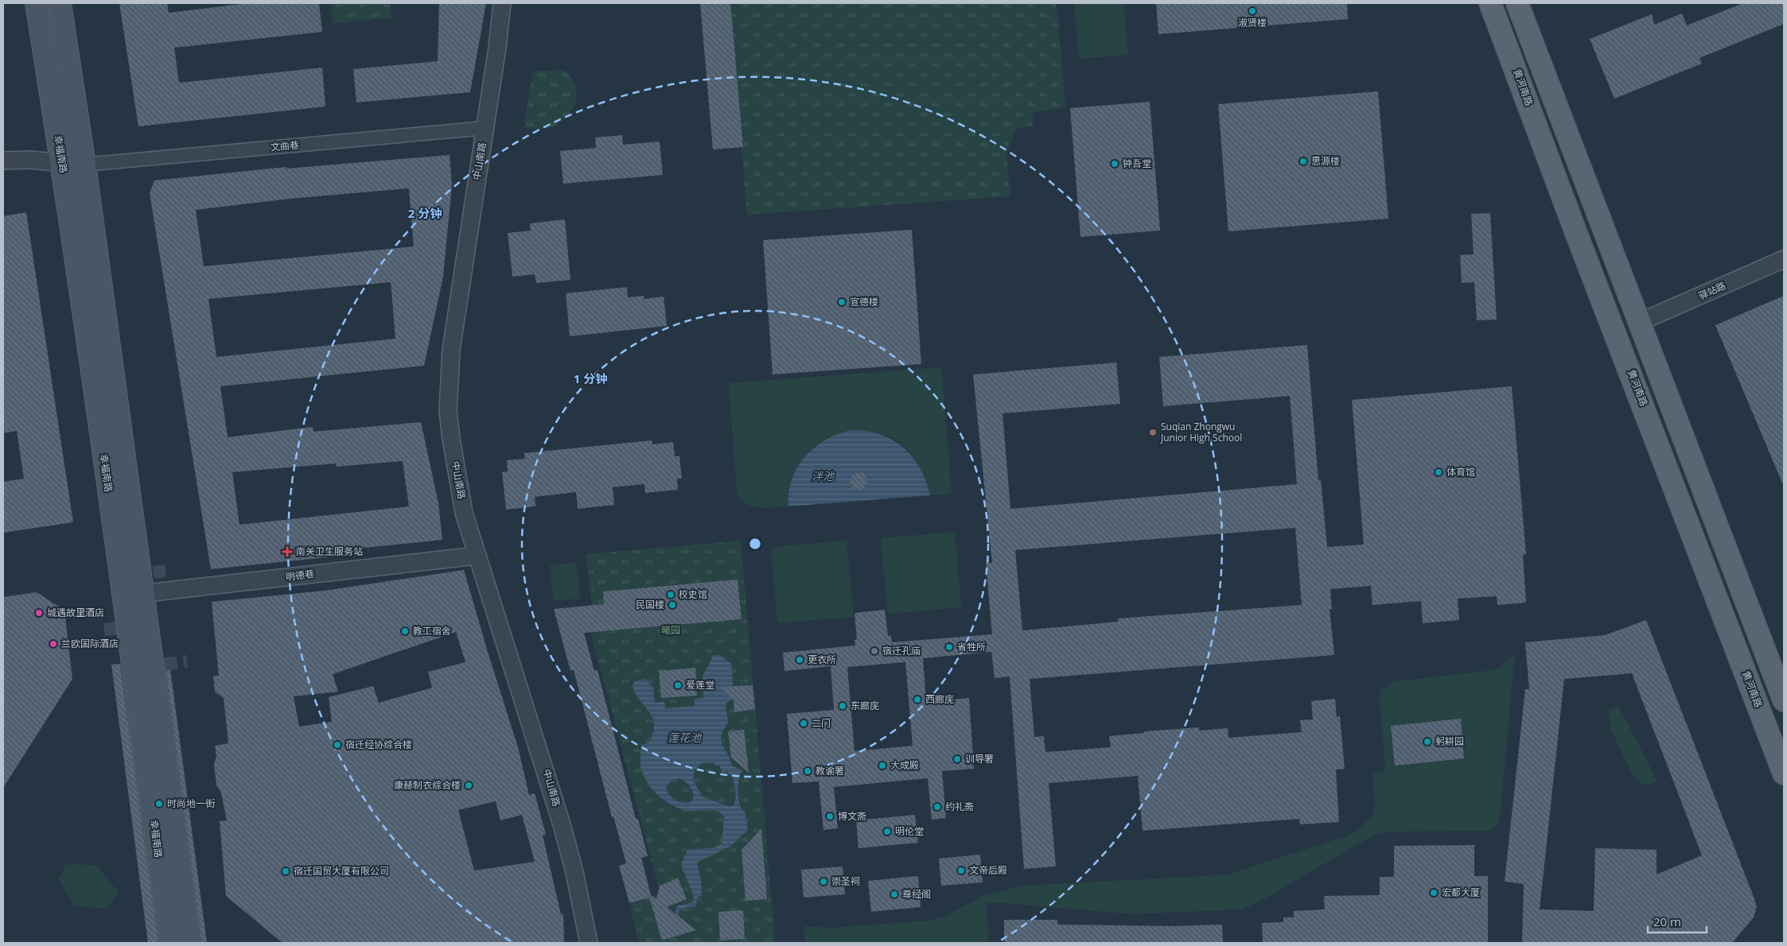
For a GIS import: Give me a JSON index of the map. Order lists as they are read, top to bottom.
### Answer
{
  "streets": {
    "main road": ["黄河南路", "幸福南路"],
    "street": [
      "文曲巷",
      "中山南路",
      "驿站路",
      "明德巷"
    ]
  },
  "crossings": [
    ["文曲巷", "幸福南路"],
    ["文曲巷", "中山南路"],
    ["幸福南路", "明德巷"],
    ["中山南路", "明德巷"]
  ],
  "water": ["泮池", "莲花池"],
  "parks": ["曦园"],
  "places": {
    "other": [
      "淑贤楼",
      "思源楼",
      "钟吾堂",
      "宣德楼",
      "Suqian Zhongwu Junior High School",
      "体育馆",
      "校史馆",
      "民国楼",
      "城遇故里酒店",
      "教工宿舍",
      "兰欧国际酒店",
      "省牲所",
      "宿迁孔庙",
      "更衣所",
      "爱莲堂",
      "西廊庑",
      "东廊庑",
      "二门",
      "躬耕园",
      "宿迁经协综合楼",
      "训导署",
      "大成殿",
      "教谕署",
      "康赫制衣综合楼",
      "时尚地一街",
      "约礼斋",
      "博文斋",
      "明伦堂",
      "文帝后殿",
      "宿迁国贸大厦有限公司",
      "崇圣祠",
      "宏都大厦",
      "尊经阁"
    ],
    "health": ["南关卫生服务站"]
  },
  "scale_bar": "20 m",
  "rings": ["2 分钟", "1 分钟"]
}
